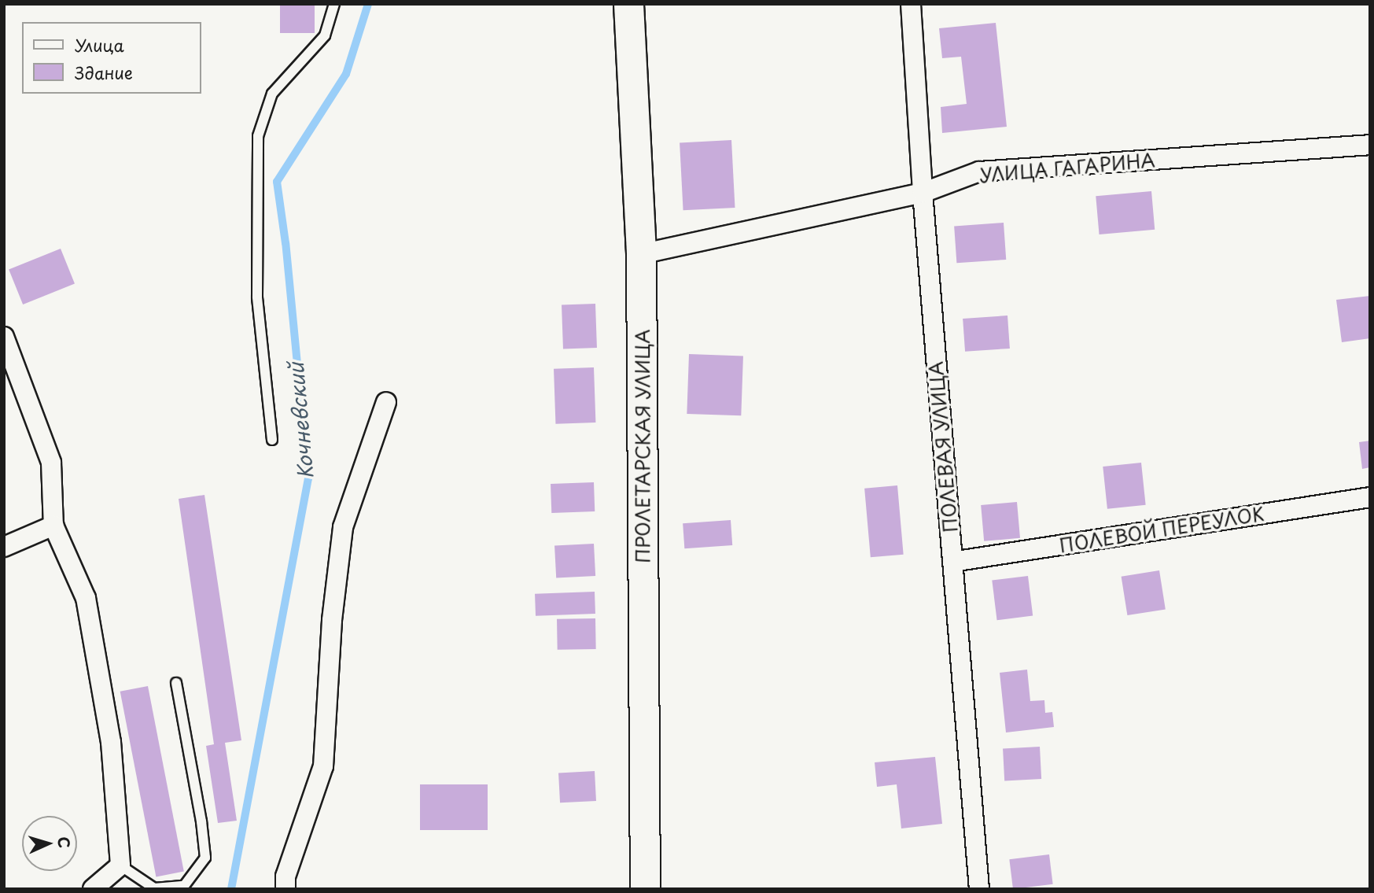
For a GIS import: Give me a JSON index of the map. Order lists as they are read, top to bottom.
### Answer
{
  "streets": {
    "street": [
      "УЛИЦА ГАГАРИНА",
      "ПРОЛЕТАРСКАЯ УЛИЦА",
      "ПОЛЕВАЯ УЛИЦА",
      "ПОЛЕВОЙ ПЕРЕУЛОК"
    ]
  },
  "crossings": [
    ["УЛИЦА ГАГАРИНА", "ПРОЛЕТАРСКАЯ УЛИЦА"],
    ["УЛИЦА ГАГАРИНА", "ПОЛЕВАЯ УЛИЦА"],
    ["ПОЛЕВАЯ УЛИЦА", "ПОЛЕВОЙ ПЕРЕУЛОК"]
  ],
  "water": ["Кочневский"],
  "legend": ["Улица", "Здание"],
  "north": "right"
}
